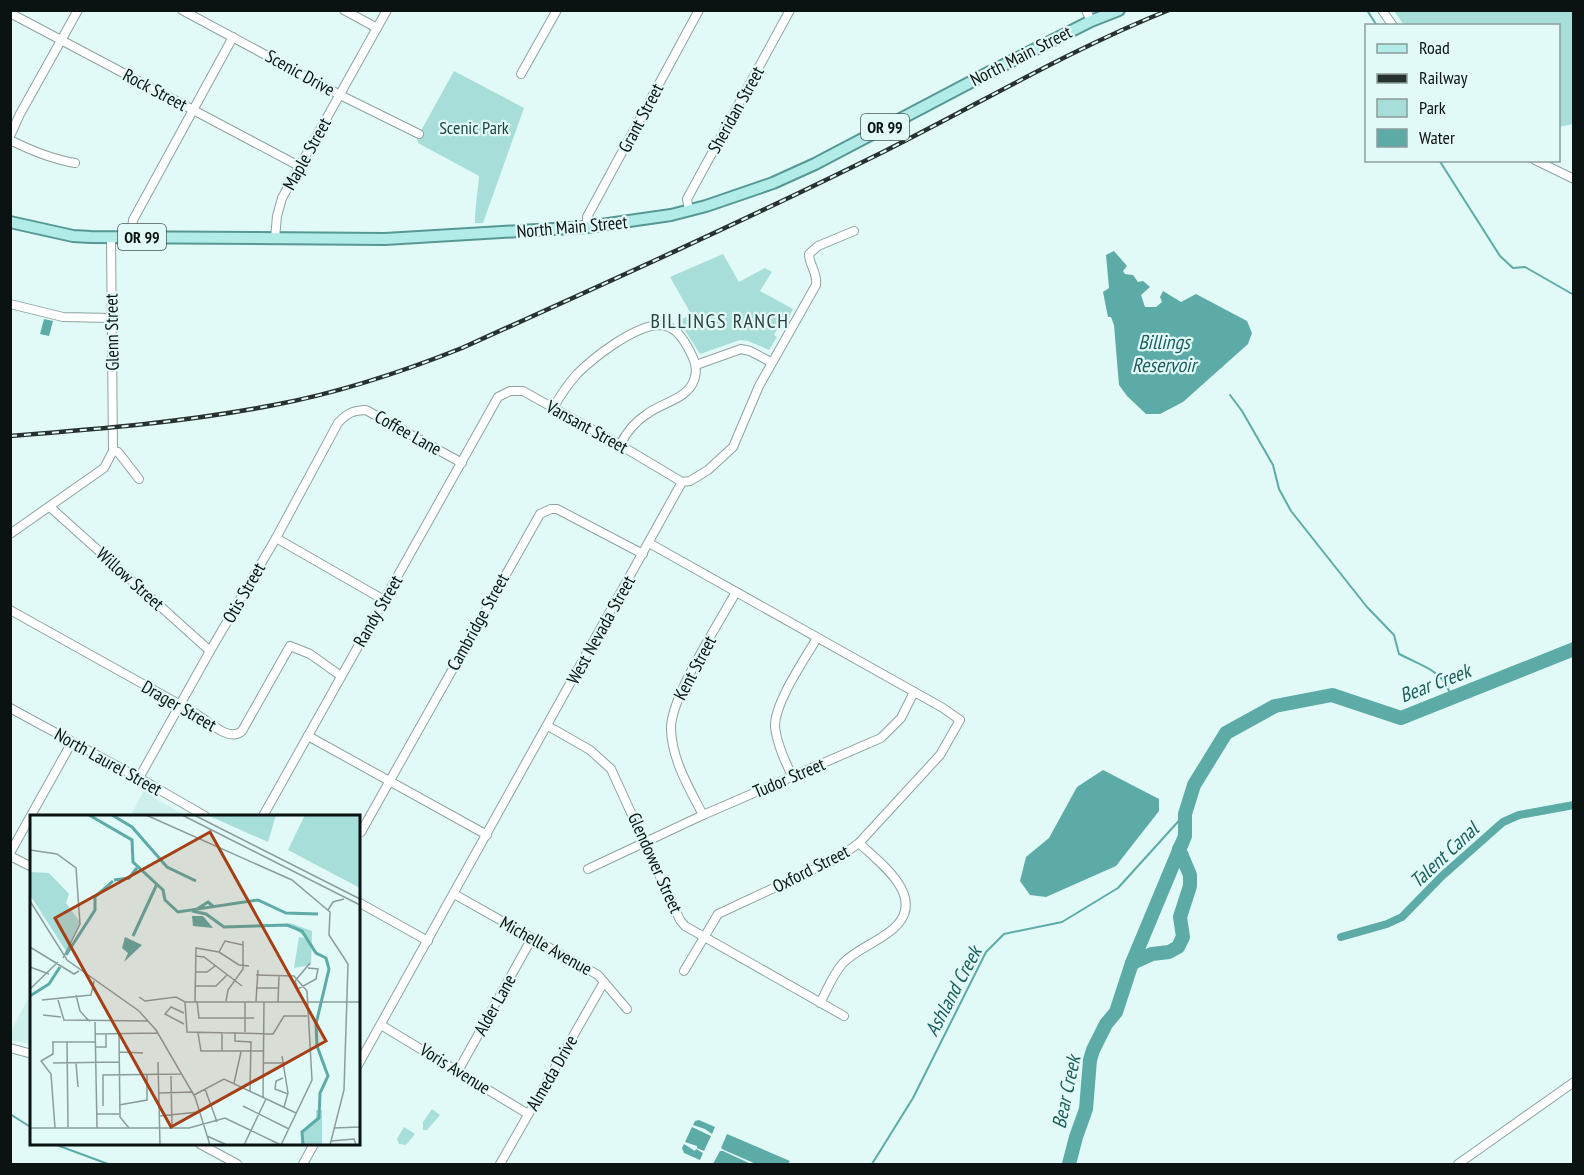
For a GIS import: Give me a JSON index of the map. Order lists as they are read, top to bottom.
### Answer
{
  "streets": {
    "main road": ["North Main Street", "OR 99"],
    "street": [
      "Scenic Drive",
      "Rock Street",
      "Sheridan Street",
      "Grant Street",
      "Maple Street",
      "Glenn Street",
      "Vansant Street",
      "Coffee Lane",
      "Willow Street",
      "Otis Street",
      "Randy Street",
      "Cambridge Street",
      "West Nevada Street",
      "Kent Street",
      "Drager Street",
      "North Laurel Street",
      "Tudor Street",
      "Glendower Street",
      "Oxford Street",
      "Michelle Avenue",
      "Alder Lane",
      "Voris Avenue",
      "Almeda Drive"
    ]
  },
  "crossings": [
    ["North Main Street", "Sheridan Street"],
    ["North Main Street", "Grant Street"],
    ["North Main Street", "Maple Street"],
    ["North Main Street", "Glenn Street"],
    ["Scenic Drive", "Maple Street"],
    ["Rock Street", "Maple Street"],
    ["Glenn Street", "Willow Street"],
    ["Vansant Street", "Randy Street"],
    ["Vansant Street", "West Nevada Street"],
    ["Coffee Lane", "Otis Street"],
    ["Coffee Lane", "Randy Street"],
    ["Willow Street", "Otis Street"],
    ["Otis Street", "Drager Street"],
    ["Otis Street", "North Laurel Street"],
    ["Randy Street", "Drager Street"],
    ["Cambridge Street", "West Nevada Street"],
    ["West Nevada Street", "Glendower Street"],
    ["West Nevada Street", "Michelle Avenue"],
    ["West Nevada Street", "Voris Avenue"],
    ["Kent Street", "Tudor Street"],
    ["Tudor Street", "Glendower Street"],
    ["Tudor Street", "Oxford Street"],
    ["Glendower Street", "Oxford Street"],
    ["Michelle Avenue", "Alder Lane"],
    ["Michelle Avenue", "Almeda Drive"],
    ["Alder Lane", "Voris Avenue"],
    ["Voris Avenue", "Almeda Drive"]
  ],
  "districts": ["BILLINGS RANCH"],
  "water": [
    "Billings Reservoir",
    "Bear Creek",
    "Talent Canal",
    "Ashland Creek"
  ],
  "parks": ["Scenic Park"],
  "legend": [
    "Road",
    "Railway",
    "Park",
    "Water"
  ]
}
